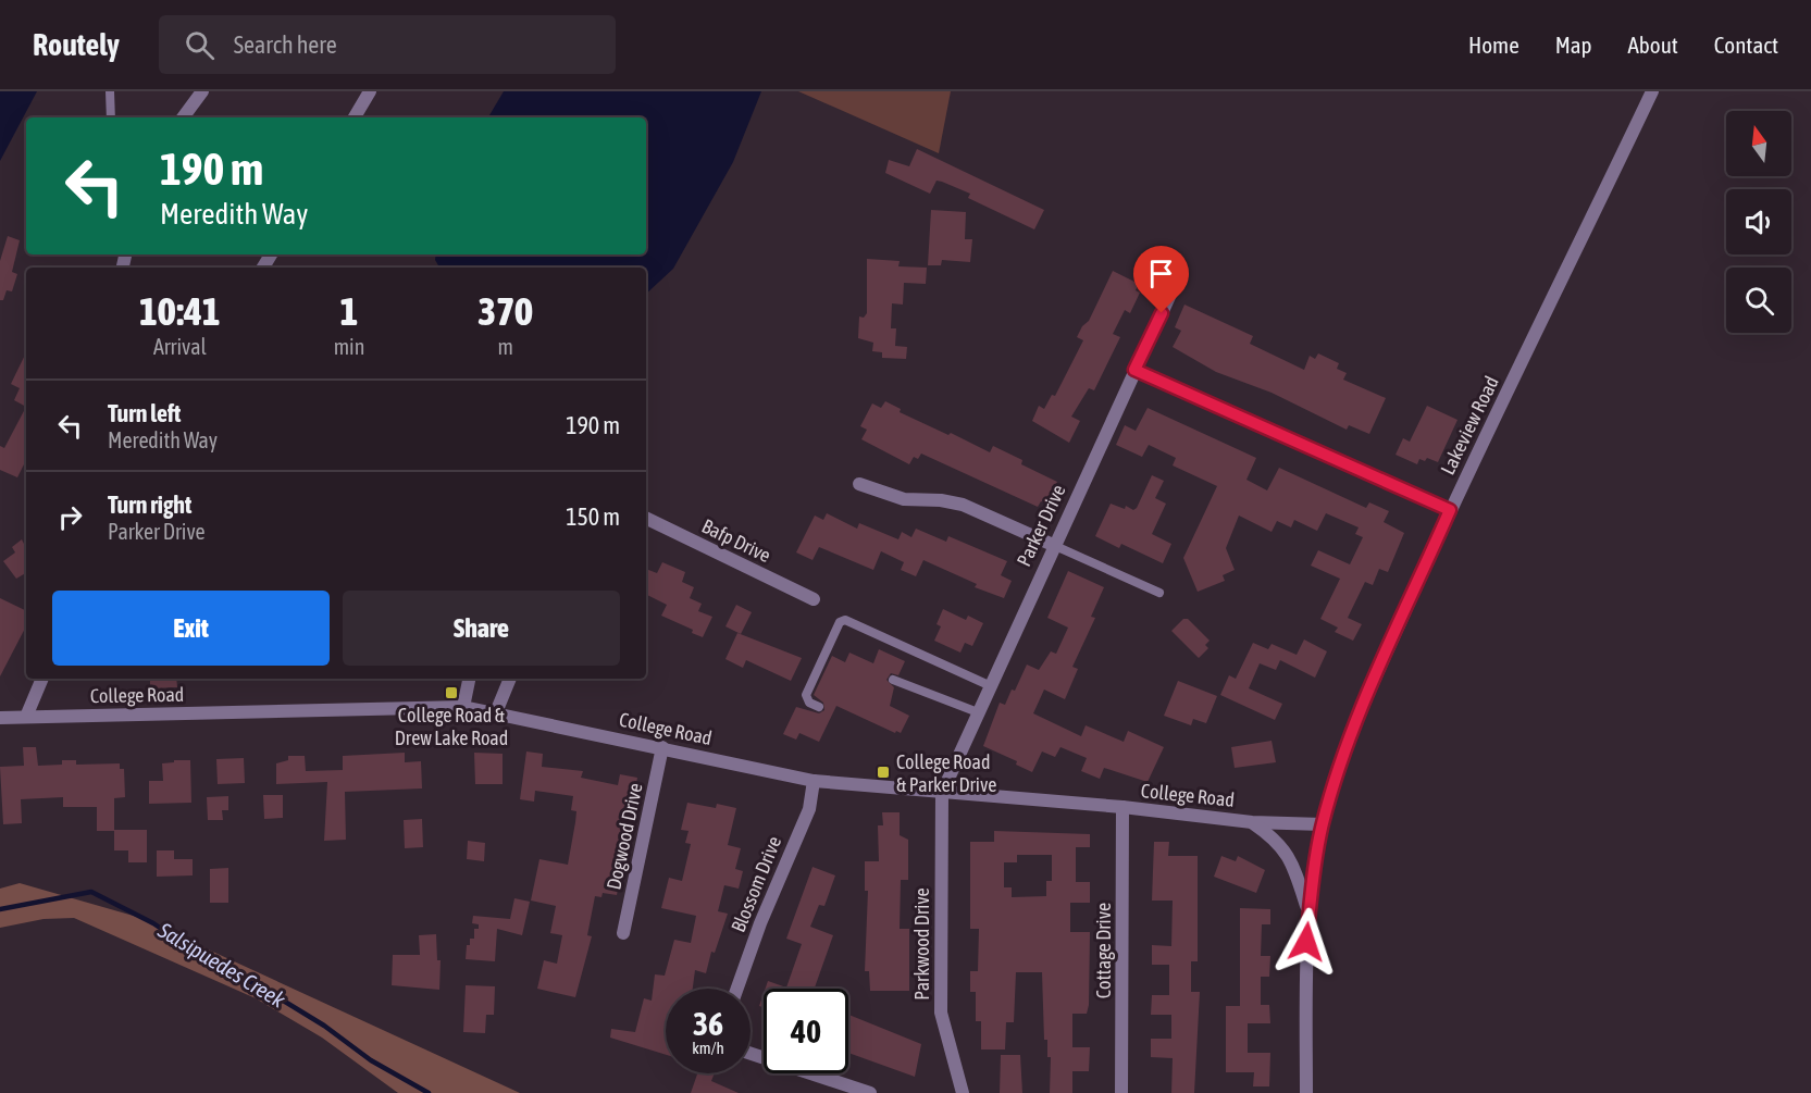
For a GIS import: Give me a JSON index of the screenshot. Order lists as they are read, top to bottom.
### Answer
{
  "streets": {
    "street": [
      "Lakeview Road",
      "Parker Drive",
      "Bafp Drive",
      "College Road",
      "Dogwood Drive",
      "Blossom Drive",
      "Parkwood Drive",
      "Cottage Drive"
    ]
  },
  "crossings": [
    ["Lakeview Road", "College Road"],
    ["Parker Drive", "College Road"],
    ["Parker Drive", "Parkwood Drive"],
    ["College Road", "Dogwood Drive"],
    ["College Road", "Blossom Drive"],
    ["College Road", "Parkwood Drive"],
    ["College Road", "Cottage Drive"]
  ],
  "water": ["Salsipuedes Creek"],
  "places": {
    "transit": ["College Road & Drew Lake Road", "College Road & Parker Drive"]
  },
  "north": "top",
  "page": {
    "header": "Routely",
    "search": "Search here",
    "nav": [
      "Home",
      "Map",
      "About",
      "Contact"
    ],
    "turn": ["190 m", "Meredith Way"],
    "eta": [
      "10:41",
      "Arrival",
      "1",
      "min",
      "370",
      "m"
    ],
    "list": [
      {
        "name": "Turn left",
        "note": "Meredith Way",
        "value": "190 m"
      },
      {
        "name": "Turn right",
        "note": "Parker Drive",
        "value": "150 m"
      }
    ],
    "buttons": ["Exit", "Share"],
    "speed": "36 km/h",
    "limit": "40"
  }
}
